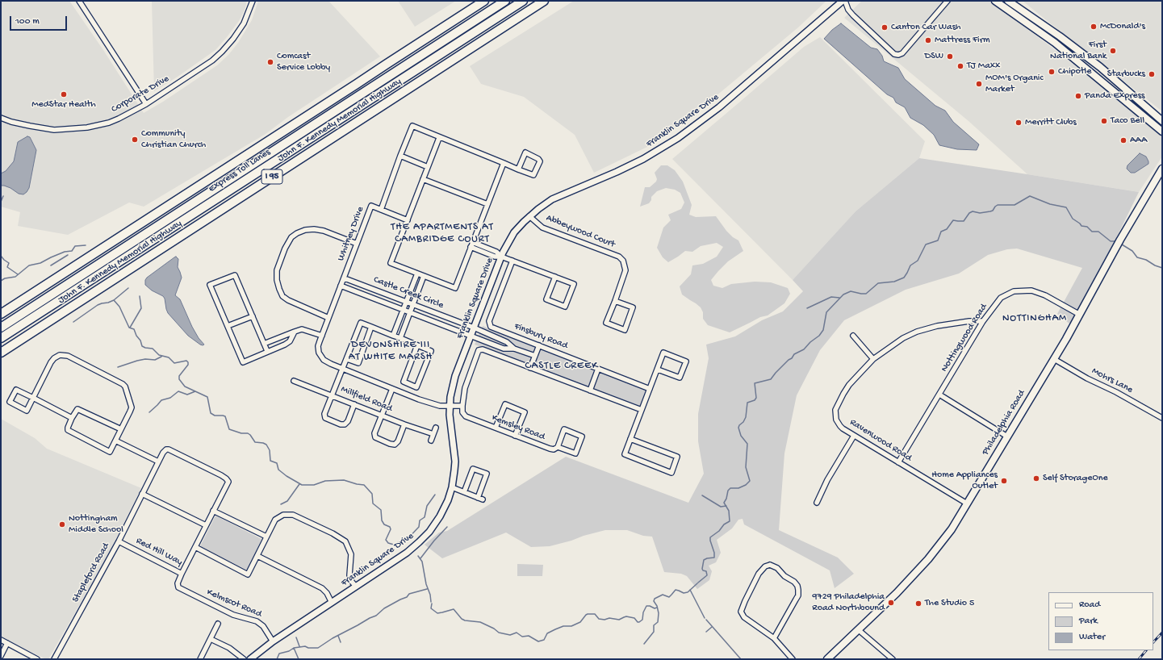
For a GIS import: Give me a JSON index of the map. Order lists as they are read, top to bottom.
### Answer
{
  "streets": {
    "highway": ["John F. Kennedy Memorial Highway", "Express Toll Lanes", "I 95"],
    "main road": ["Philadelphia Road"],
    "street": [
      "Corporate Drive",
      "Franklin Square Drive",
      "Abbeywood Court",
      "Whitney Drive",
      "Castle Creek Circle",
      "Finsbury Road",
      "Nottingwood Road",
      "Mohrs Lane",
      "Millfield Road",
      "Kemsley Road",
      "Ravenwood Road",
      "Red Hill Way",
      "Stapleford Road",
      "Kelmscot Road"
    ]
  },
  "crossings": [
    ["Franklin Square Drive", "Abbeywood Court"],
    ["Franklin Square Drive", "Castle Creek Circle"],
    ["Franklin Square Drive", "Kelmscot Road"],
    ["Whitney Drive", "Castle Creek Circle"],
    ["Nottingwood Road", "Philadelphia Road"],
    ["Nottingwood Road", "Ravenwood Road"],
    ["Mohrs Lane", "Philadelphia Road"],
    ["Philadelphia Road", "Ravenwood Road"],
    ["Red Hill Way", "Stapleford Road"],
    ["Red Hill Way", "Kelmscot Road"]
  ],
  "districts": [
    "THE APARTMENTS AT CAMBRIDGE COURT",
    "NOTTINGHAM",
    "DEVONSHIRE III AT WHITE MARSH",
    "CASTLE CREEK"
  ],
  "places": [
    "McDonald's",
    "Canton Car Wash",
    "Mattress Firm",
    "First National Bank",
    "DSW",
    "Comcast Service Lobby",
    "TJ Maxx",
    "Chipotle",
    "Starbucks",
    "MOM's Organic Market",
    "MedStar Health",
    "Panda Express",
    "Taco Bell",
    "Merritt Clubs",
    "Community Christian Church",
    "AAA",
    "Self StorageOne",
    "Home Appliances Outlet",
    "Nottingham Middle School",
    "9729 Philadelphia Road Northbound",
    "The Studio 5"
  ],
  "legend": ["Road", "Park", "Water"],
  "scale_bar": "100 m"
}
